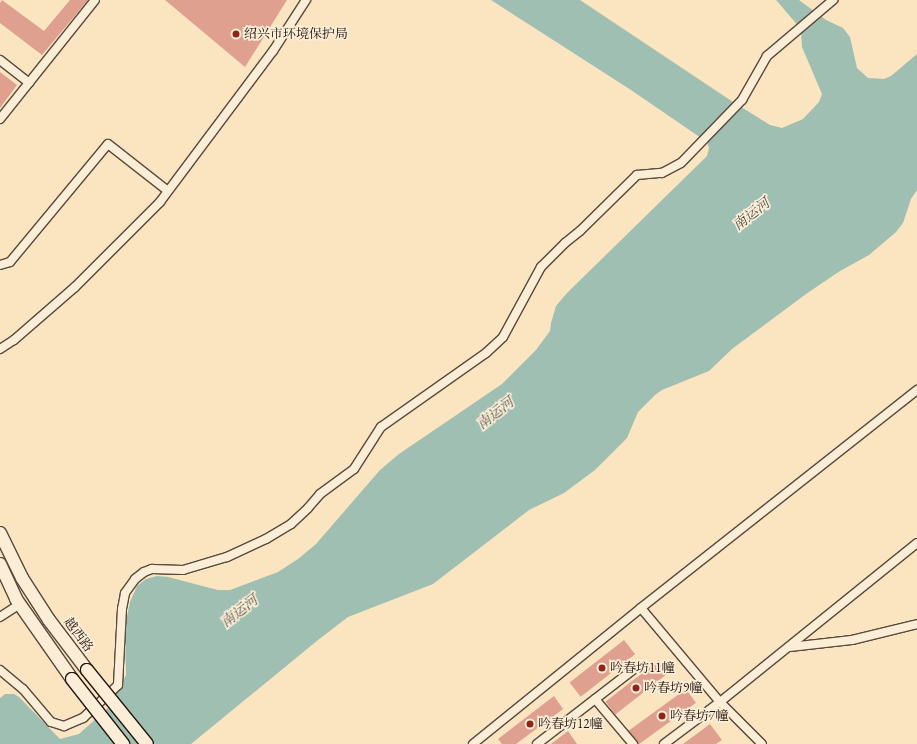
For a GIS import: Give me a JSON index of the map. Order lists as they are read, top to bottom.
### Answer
{
  "streets": {
    "main road": ["越西路"]
  },
  "water": ["南运河"],
  "places": [
    "绍兴市环境保护局",
    "吟春坊11幢",
    "吟春坊9幢",
    "吟春坊7幢",
    "吟春坊12幢"
  ]
}
